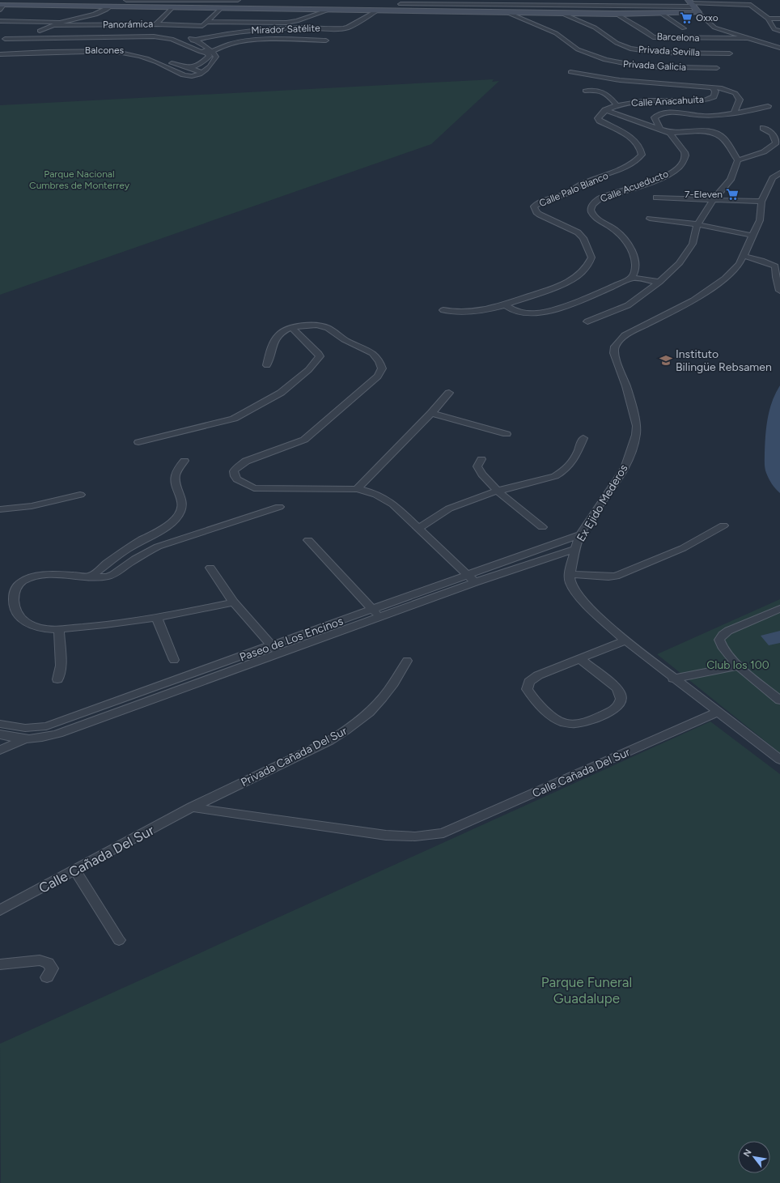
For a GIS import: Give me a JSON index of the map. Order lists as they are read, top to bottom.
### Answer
{
  "streets": {
    "street": [
      "Panorámica",
      "Mirador Satélite",
      "Barcelona",
      "Balcones",
      "Privada Sevilla",
      "Privada Galicia",
      "Calle Anacahuita",
      "Calle Acueducto",
      "Calle Palo Blanco",
      "Ex Ejido Mederos",
      "Paseo de Los Encinos",
      "Privada Cañada Del Sur",
      "Calle Cañada Del Sur"
    ]
  },
  "crossings": [
    ["Calle Anacahuita", "Calle Palo Blanco"],
    ["Ex Ejido Mederos", "Paseo de Los Encinos"],
    ["Ex Ejido Mederos", "Calle Cañada Del Sur"],
    ["Privada Cañada Del Sur", "Calle Cañada Del Sur"]
  ],
  "parks": ["Parque Nacional Cumbres de Monterrey", "Club los 100", "Parque Funeral Guadalupe"],
  "places": {
    "supermarket": ["Oxxo", "7-Eleven"],
    "school or university": ["Instituto Bilingüe Rebsamen"]
  },
  "north": "top left"
}
